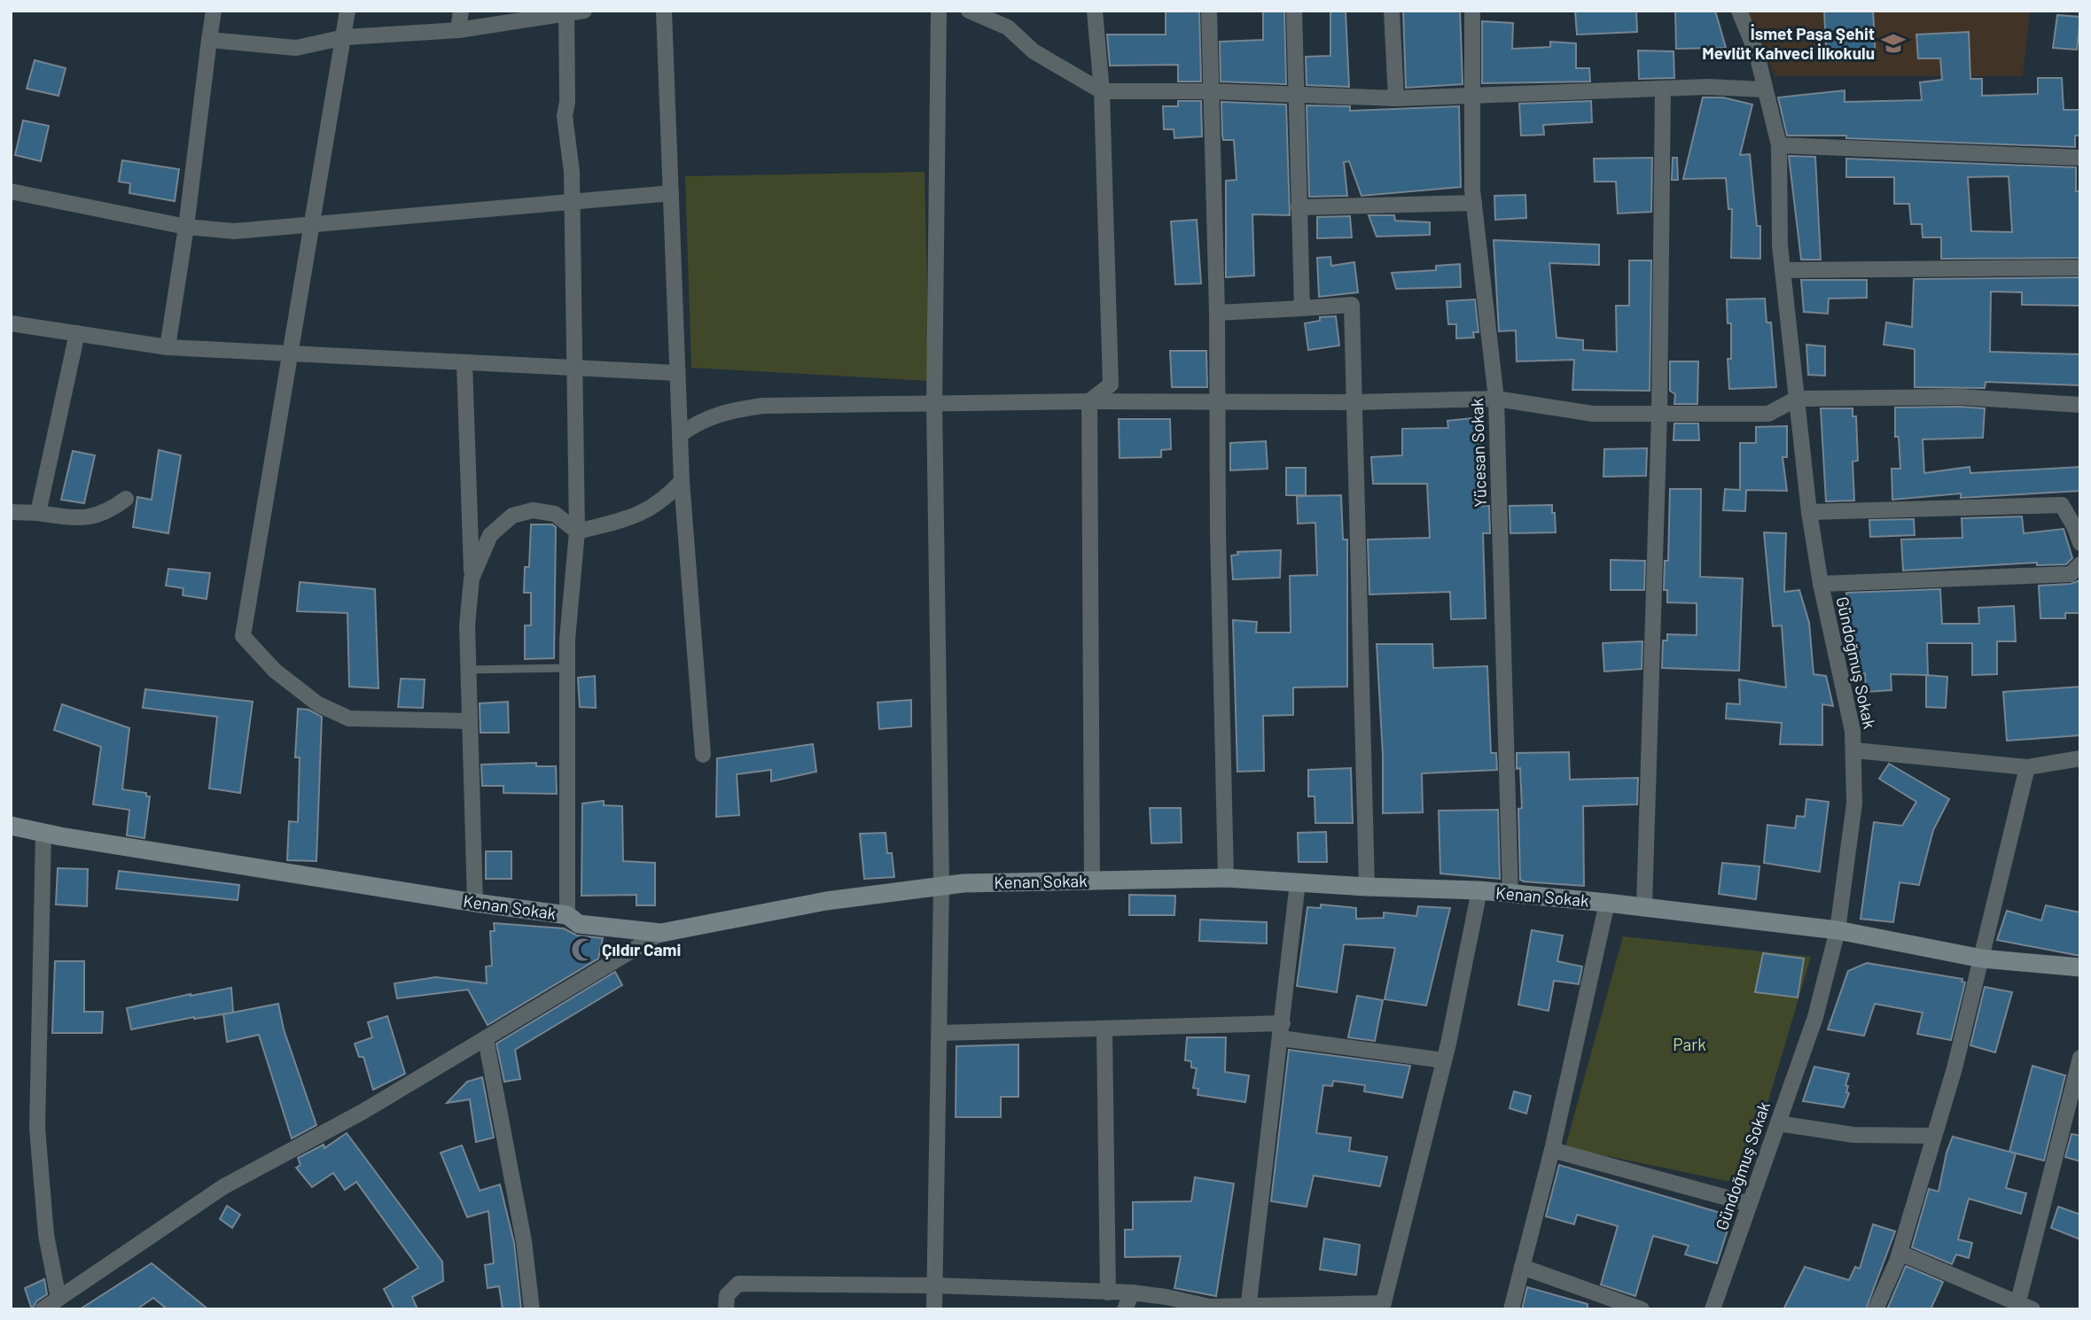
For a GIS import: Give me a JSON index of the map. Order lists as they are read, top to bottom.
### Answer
{
  "streets": {
    "street": ["Yücesan Sokak", "Gündoğmuş Sokak", "Kenan Sokak"]
  },
  "crossings": [
    ["Yücesan Sokak", "Kenan Sokak"],
    ["Gündoğmuş Sokak", "Kenan Sokak"]
  ],
  "parks": ["Park"],
  "places": {
    "school or university": ["İsmet Paşa Şehit Mevlüt Kahveci İlkokulu"],
    "mosque": ["Çıldır Cami"]
  }
}
